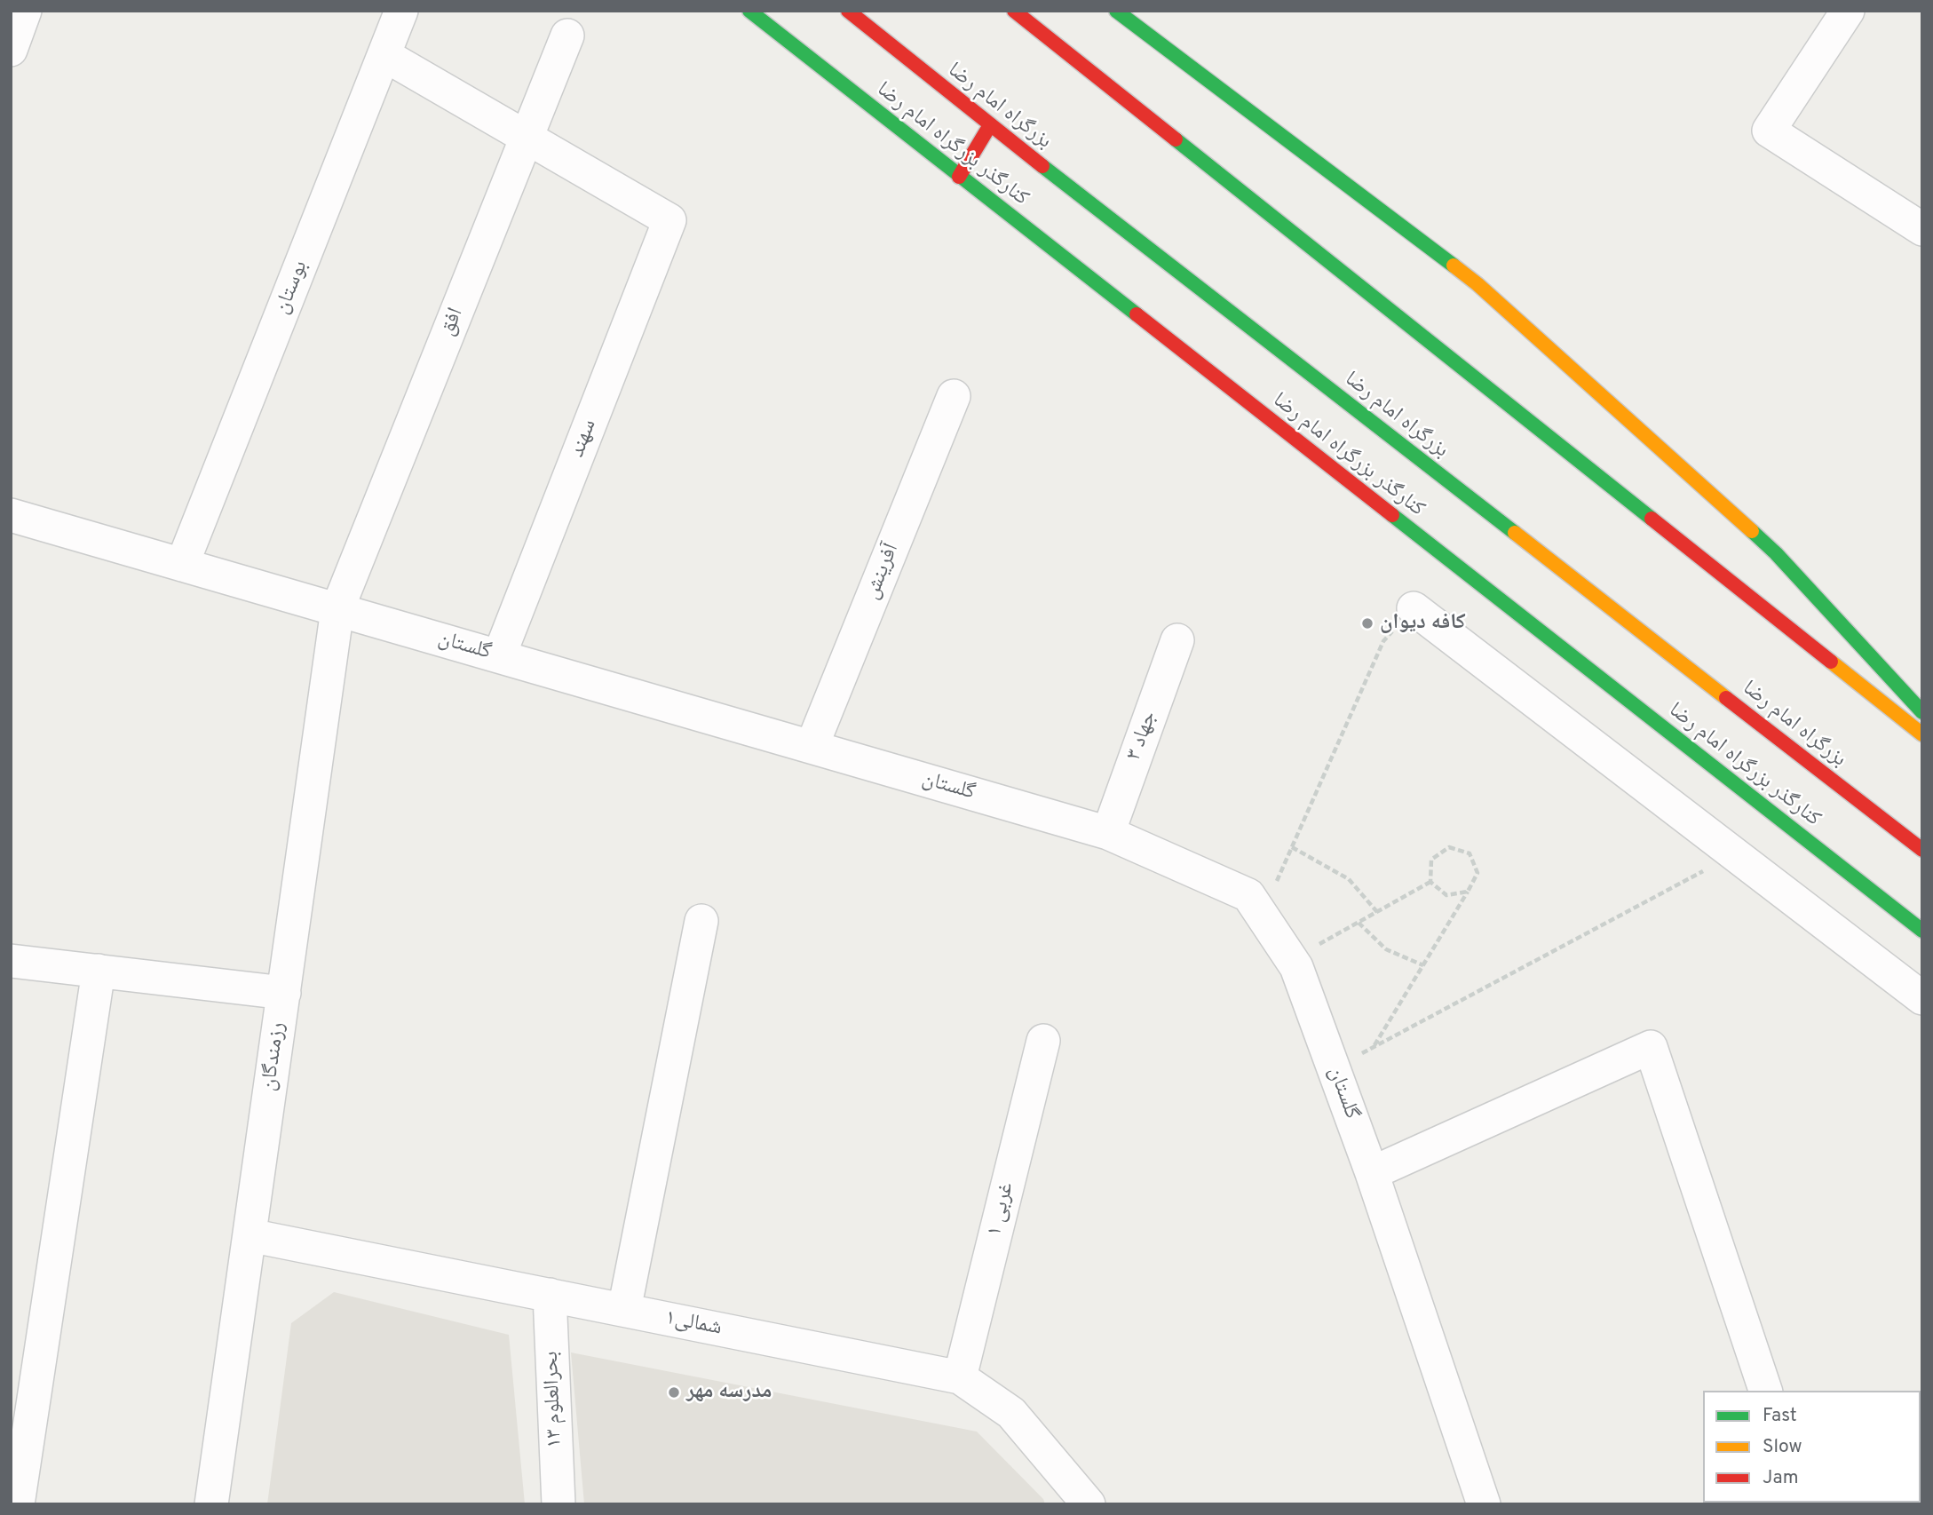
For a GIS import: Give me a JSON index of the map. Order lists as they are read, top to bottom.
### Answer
{
  "streets": {
    "main road": ["بزرگراه امام رضا", "کنارگذر بزرگراه امام رضا"],
    "street": [
      "بوستان",
      "افق",
      "سهند",
      "آفرینش",
      "گلستان",
      "جهاد ۳",
      "رزمندگان",
      "غربی ۱",
      "شمالی۱",
      "بحرالعلوم ۱۳"
    ]
  },
  "crossings": [
    ["بوستان", "گلستان"],
    ["افق", "سهند"],
    ["افق", "گلستان"],
    ["افق", "رزمندگان"],
    ["سهند", "گلستان"],
    ["آفرینش", "گلستان"],
    ["گلستان", "جهاد ۳"],
    ["گلستان", "رزمندگان"],
    ["رزمندگان", "شمالی۱"],
    ["غربی ۱", "شمالی۱"],
    ["شمالی۱", "بحرالعلوم ۱۳"]
  ],
  "places": ["کافه دیوان", "مدرسه مهر"],
  "legend": ["Fast", "Slow", "Jam"]
}
